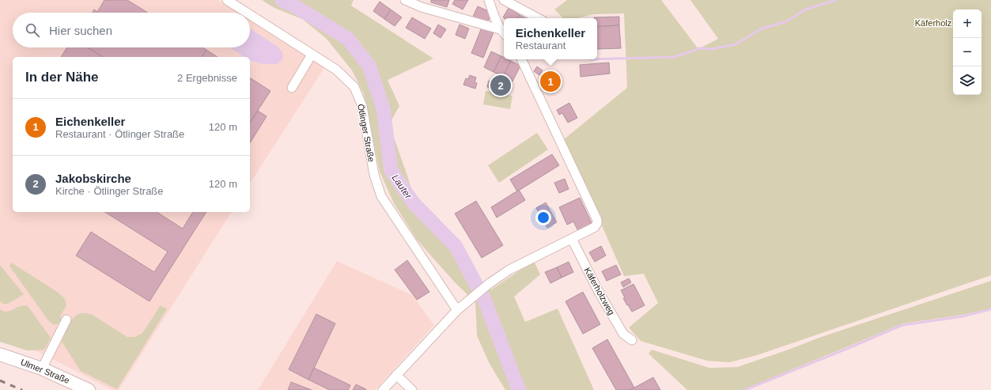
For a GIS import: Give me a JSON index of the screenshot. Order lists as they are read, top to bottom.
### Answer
{
  "streets": {
    "main road": ["Ulmer Straße"],
    "street": ["Ötlinger Straße", "Käferholzweg"]
  },
  "water": ["Lauter"],
  "parks": ["Käferholz"],
  "page": {
    "map_buttons": ["+", "−"],
    "search": "Hier suchen",
    "popup": ["Eichenkeller", "Restaurant"],
    "heading": ["In der Nähe", "2 Ergebnisse"],
    "pins": ["1", "2"],
    "list": [
      {
        "mark": "1",
        "name": "Eichenkeller",
        "note": "Restaurant · Ötlinger Straße",
        "value": "120 m"
      },
      {
        "mark": "2",
        "name": "Jakobskirche",
        "note": "Kirche · Ötlinger Straße",
        "value": "120 m"
      }
    ]
  }
}
